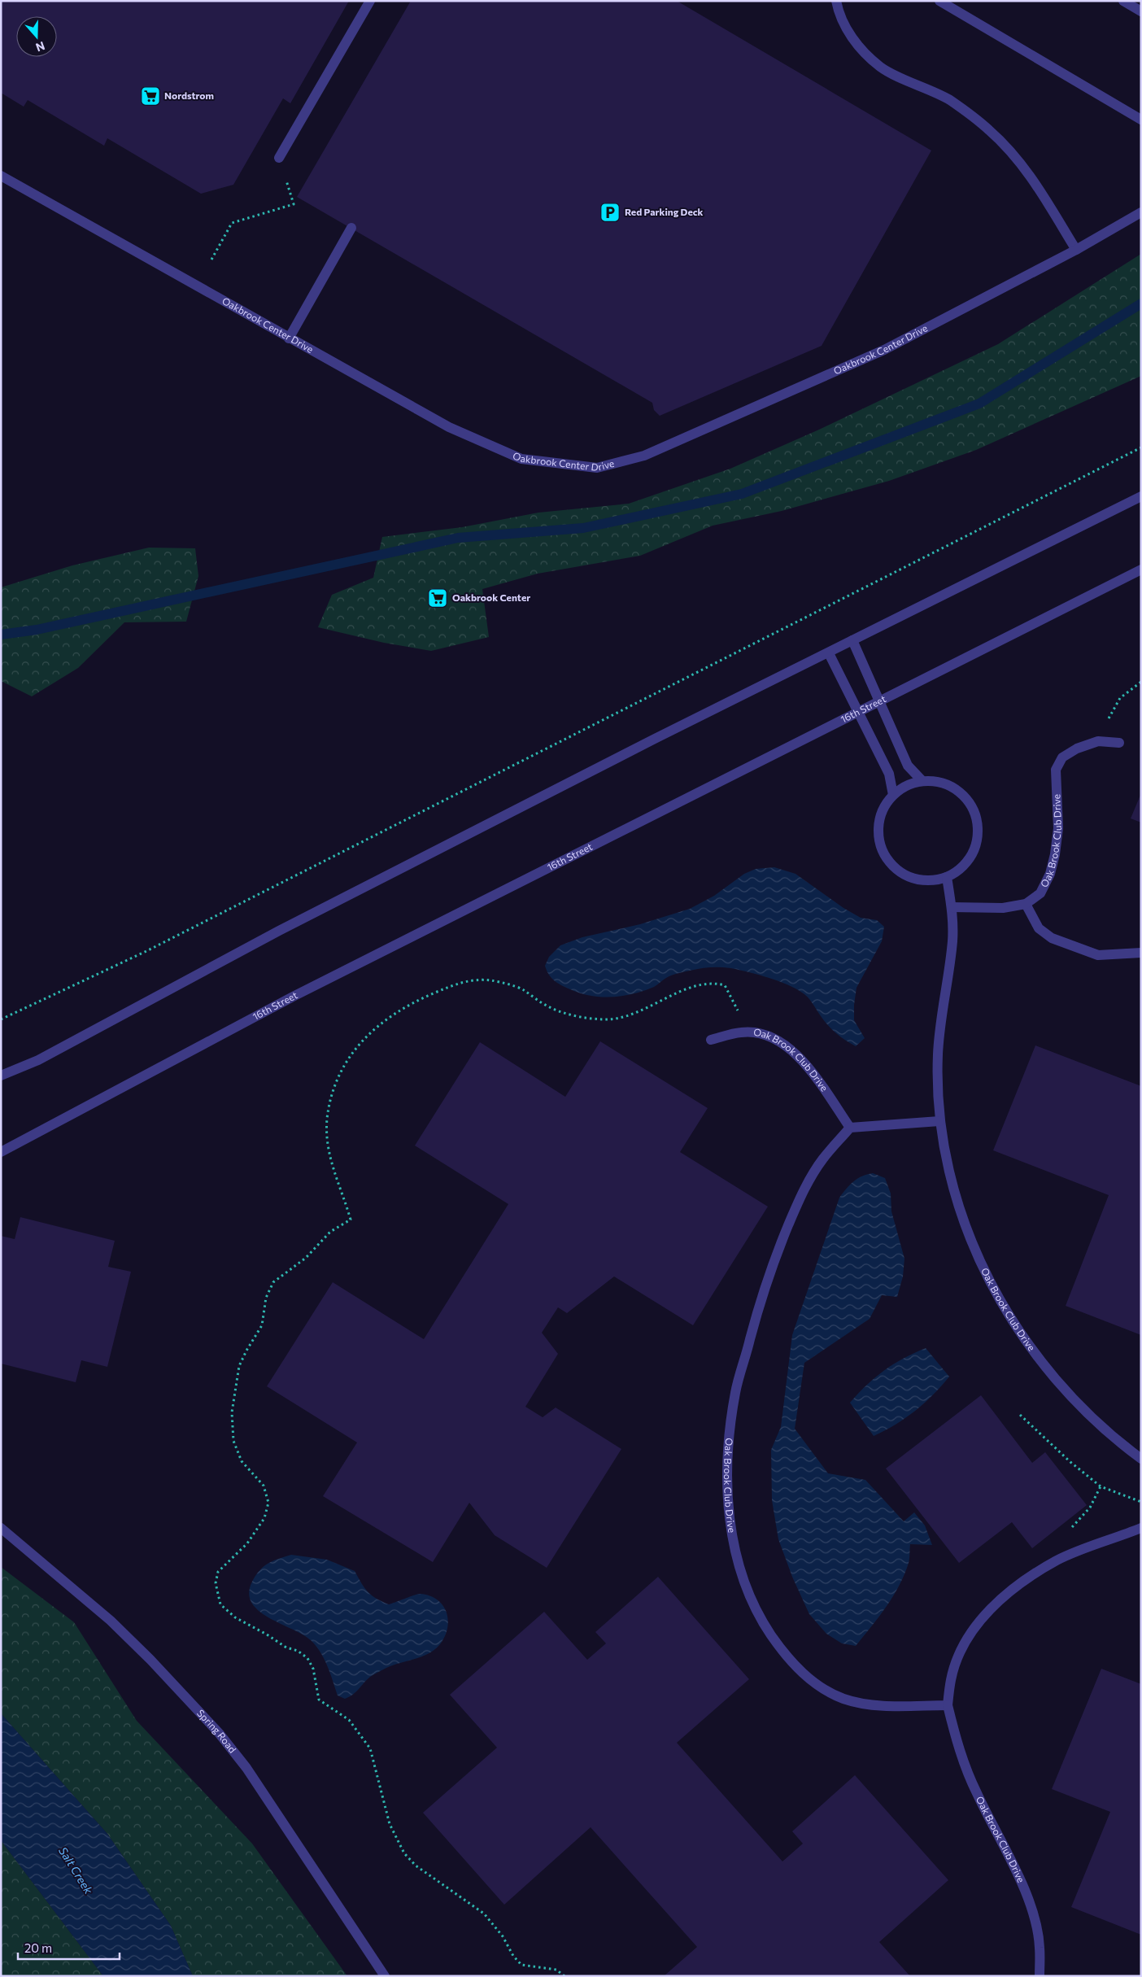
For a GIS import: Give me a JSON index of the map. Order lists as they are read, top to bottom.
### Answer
{
  "streets": {
    "street": [
      "Oakbrook Center Drive",
      "16th Street",
      "Oak Brook Club Drive",
      "Spring Road"
    ]
  },
  "water": ["Salt Creek"],
  "places": {
    "supermarket": ["Nordstrom", "Oakbrook Center"],
    "parking": ["Red Parking Deck"]
  },
  "scale_bar": "20 m",
  "north": "bottom"
}
